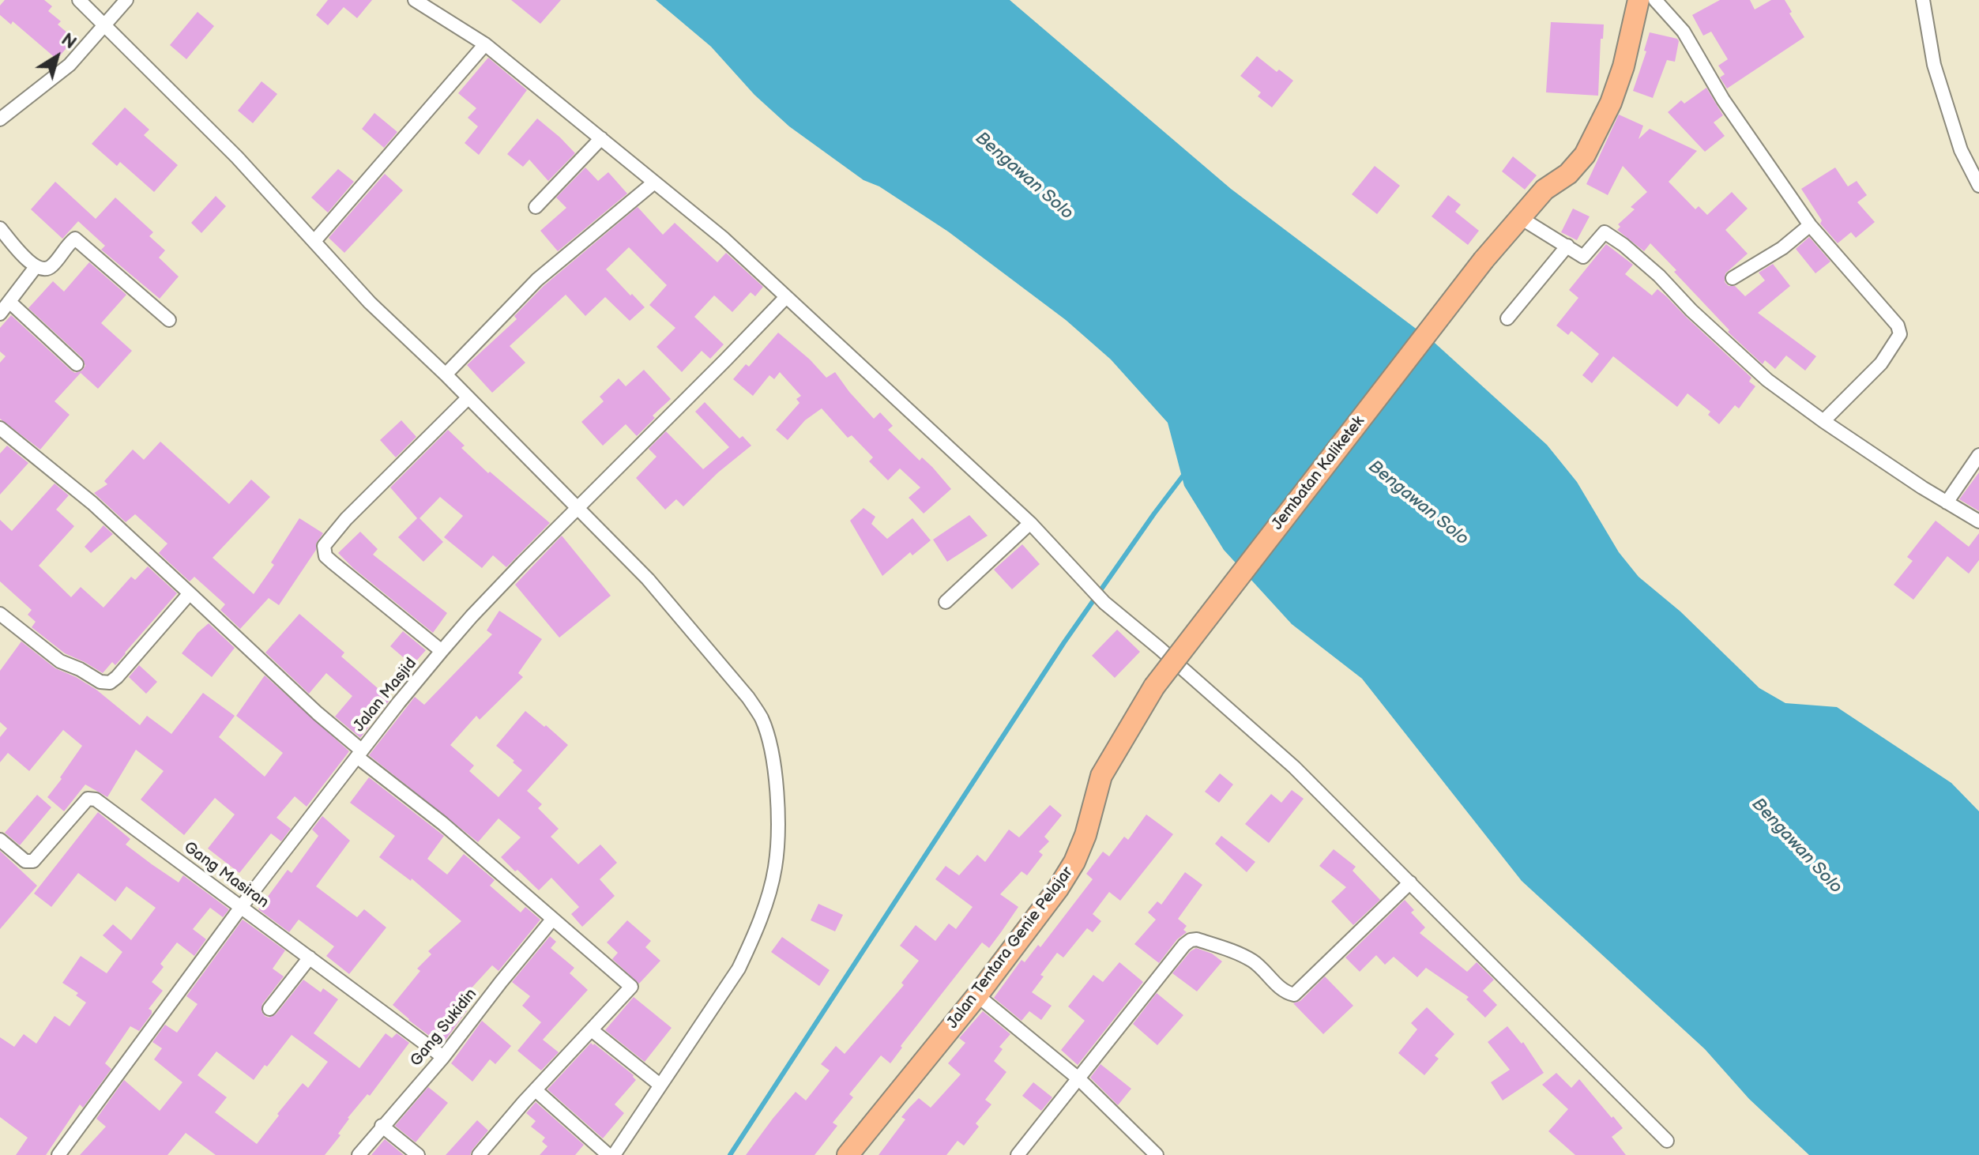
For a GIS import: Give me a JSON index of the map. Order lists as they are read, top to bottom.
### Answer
{
  "streets": {
    "main road": ["Jembatan Kaliketek", "Jalan Tentara Genie Pelajar"],
    "street": ["Jalan Masjid", "Gang Masiran", "Gang Sukidin"]
  },
  "crossings": [
    ["Jembatan Kaliketek", "Jalan Tentara Genie Pelajar"],
    ["Jalan Masjid", "Gang Masiran"],
    ["Gang Masiran", "Gang Sukidin"]
  ],
  "water": ["Bengawan Solo"],
  "north": "top right"
}
